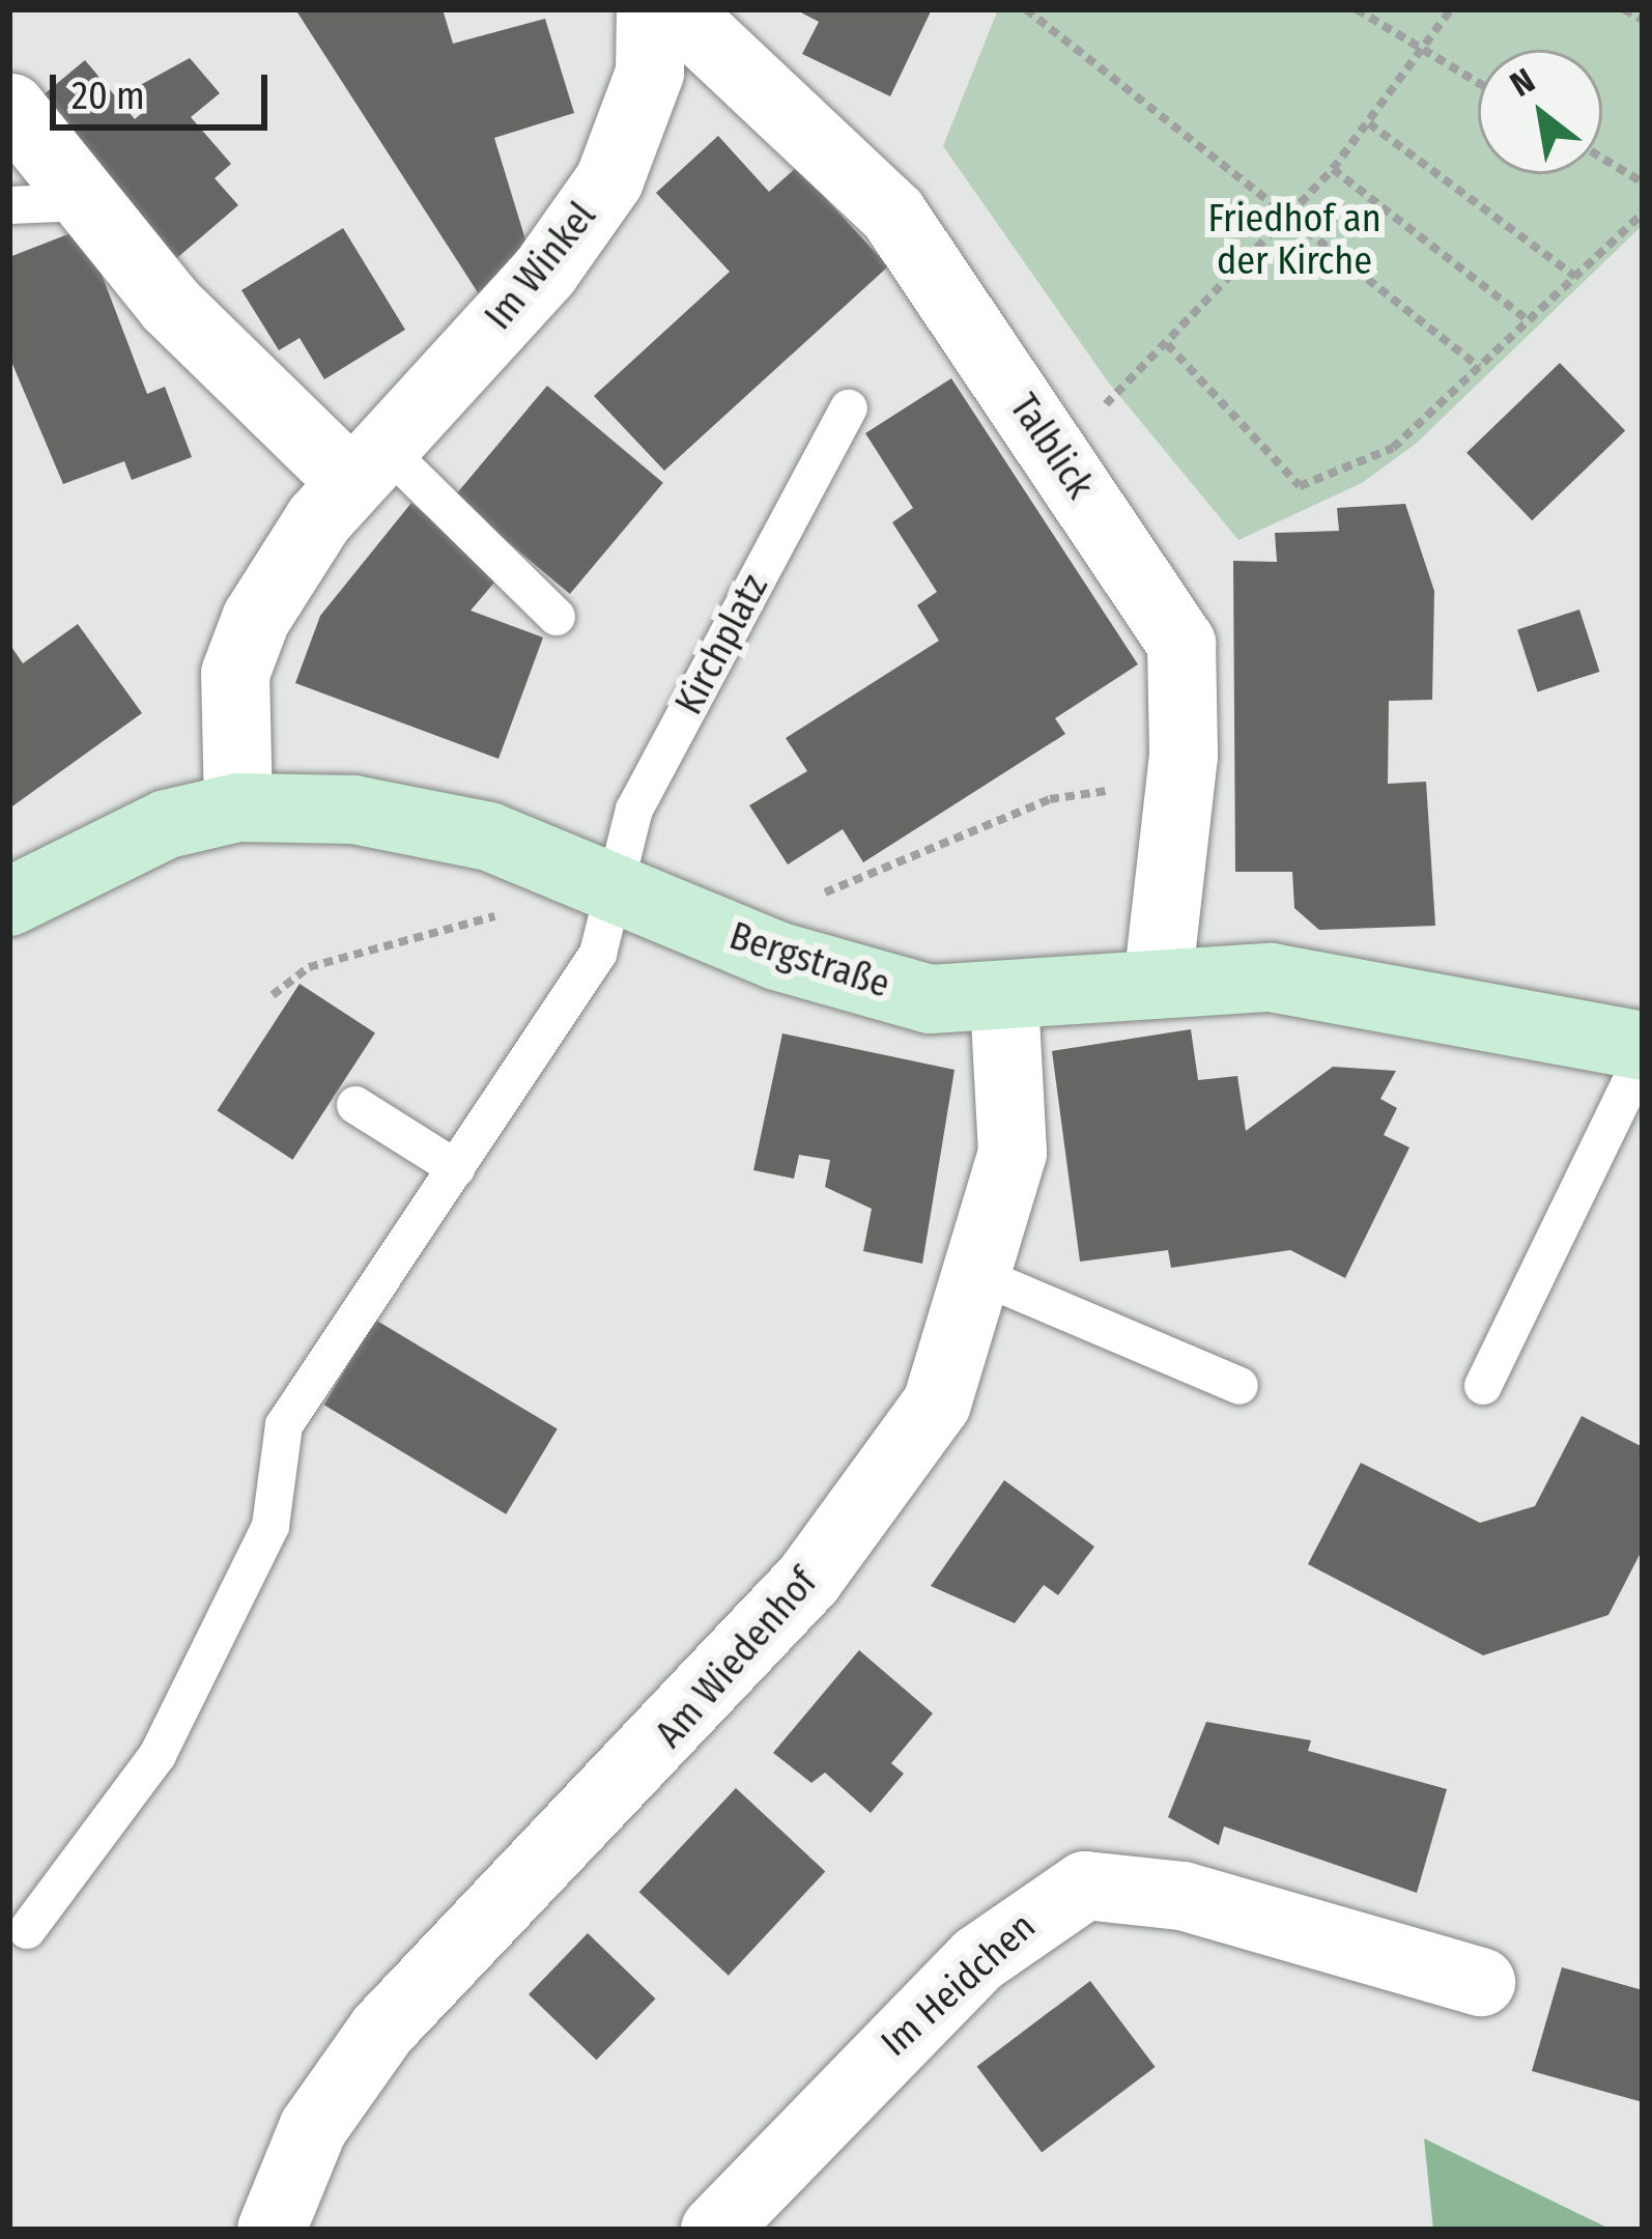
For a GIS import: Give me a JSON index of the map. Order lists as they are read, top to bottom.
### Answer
{
  "streets": {
    "main road": ["Bergstraße"],
    "street": [
      "Im Winkel",
      "Talblick",
      "Am Wiedenhof",
      "Im Heidchen"
    ],
    "lane": ["Kirchplatz"]
  },
  "crossings": [
    ["Im Winkel", "Bergstraße"],
    ["Talblick", "Bergstraße"],
    ["Kirchplatz", "Bergstraße"],
    ["Bergstraße", "Am Wiedenhof"]
  ],
  "parks": ["Friedhof an der Kirche"],
  "scale_bar": "20 m",
  "north": "top left"
}
